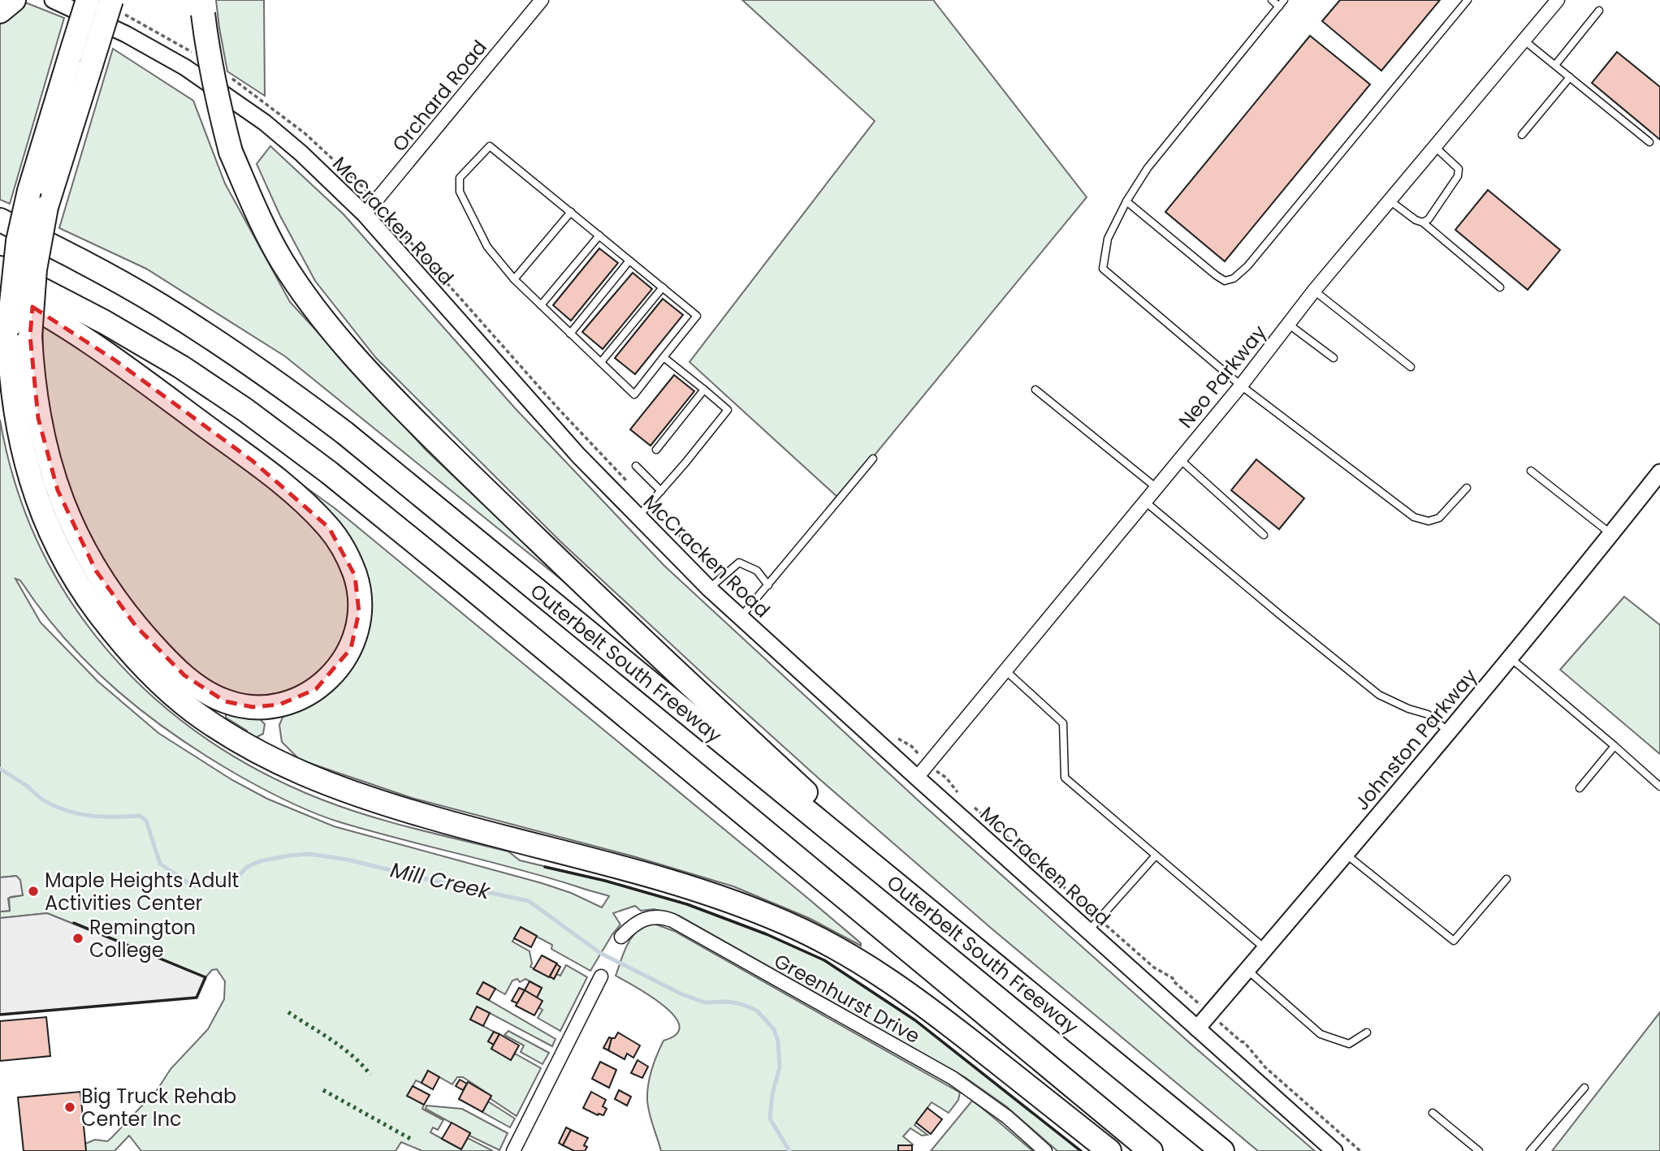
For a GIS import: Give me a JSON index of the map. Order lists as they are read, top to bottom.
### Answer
{
  "streets": {
    "highway": ["Outerbelt South Freeway"],
    "street": [
      "Orchard Road",
      "McCracken Road",
      "Neo Parkway",
      "Johnston Parkway",
      "Greenhurst Drive"
    ]
  },
  "crossings": [
    ["Orchard Road", "McCracken Road"],
    ["McCracken Road", "Neo Parkway"],
    ["McCracken Road", "Johnston Parkway"]
  ],
  "water": ["Mill Creek"],
  "places": ["Maple Heights Adult Activities Center", "Remington College", "Big Truck Rehab Center Inc"]
}
